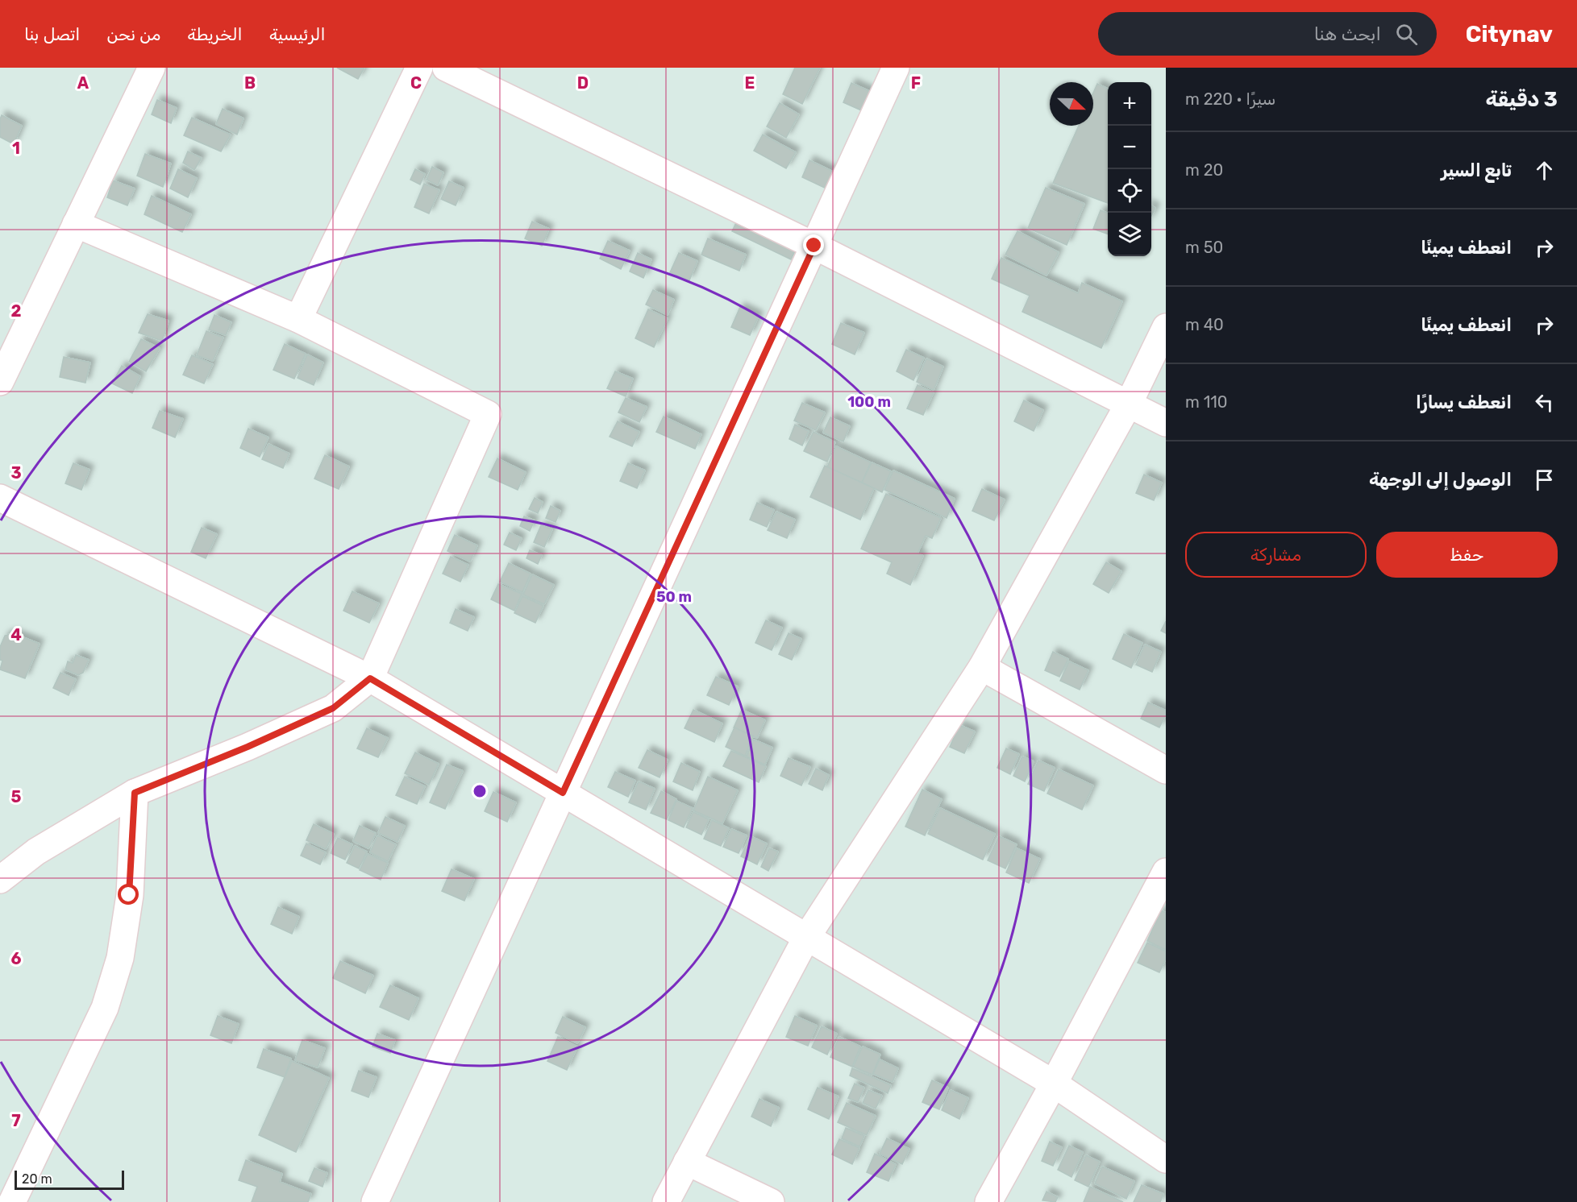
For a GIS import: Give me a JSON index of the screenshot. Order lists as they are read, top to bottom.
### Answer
{
  "scale_bar": "20 m",
  "north": "right",
  "page": {
    "header": "Citynav",
    "search": "ابحث هنا",
    "nav": [
      "الرئيسية",
      "الخريطة",
      "من نحن",
      "اتصل بنا"
    ],
    "heading": ["3 دقيقة", "سيرًا · 220 m"],
    "map_buttons": ["+", "−"],
    "list": [
      ["تابع السير", "20 m"],
      ["انعطف يمينًا", "50 m"],
      ["انعطف يمينًا", "40 m"],
      ["انعطف يسارًا", "110 m"],
      "الوصول إلى الوجهة"
    ],
    "buttons": ["حفظ", "مشاركة"],
    "scale": "20 m"
  },
  "grid": {
    "columns": [
      "A",
      "B",
      "C",
      "D",
      "E",
      "F"
    ],
    "rows": [
      "1",
      "2",
      "3",
      "4",
      "5",
      "6",
      "7"
    ]
  },
  "rings": ["100 m", "50 m"]
}
